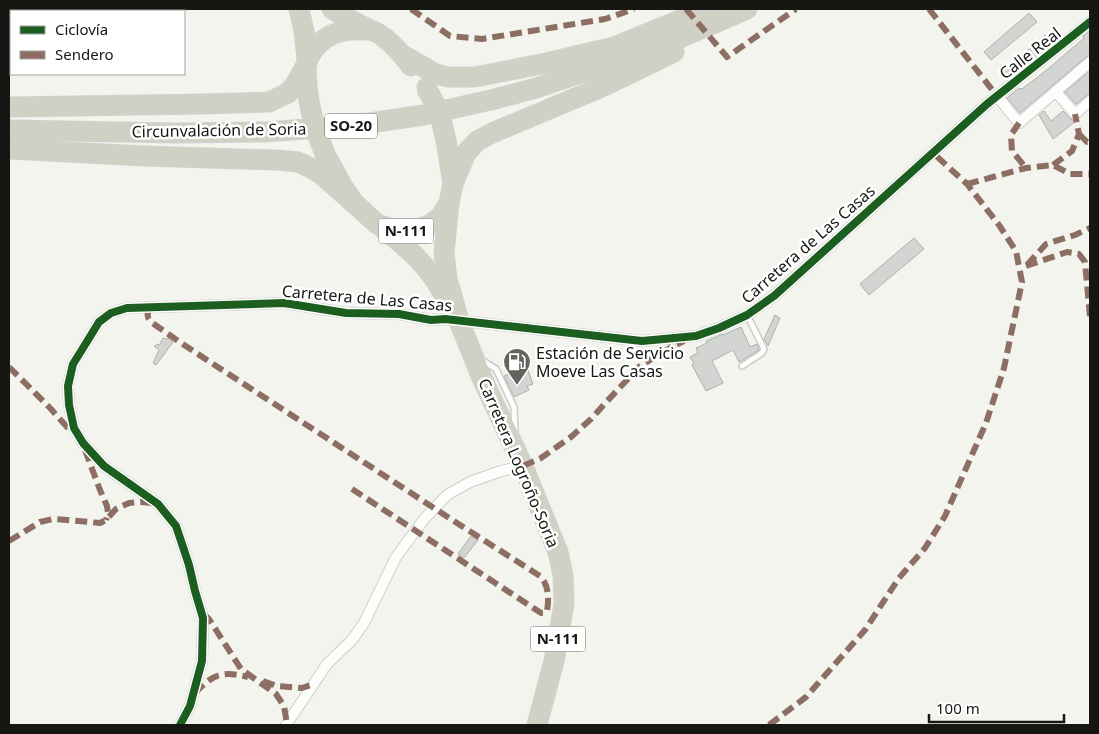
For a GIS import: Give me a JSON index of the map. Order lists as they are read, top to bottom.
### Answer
{
  "streets": {
    "highway": [
      "SO-20",
      "Circunvalación de Soria",
      "N-111",
      "Carretera Logroño-Soria"
    ],
    "street": ["Calle Real", "Carretera de Las Casas"]
  },
  "crossings": [
    ["Calle Real", "Carretera de Las Casas"],
    ["SO-20", "Circunvalación de Soria"],
    ["SO-20", "N-111"],
    ["SO-20", "Carretera Logroño-Soria"],
    ["N-111", "Carretera Logroño-Soria"],
    ["Carretera de Las Casas", "Carretera Logroño-Soria"]
  ],
  "places": {
    "fuel station": ["Estación de Servicio Moeve Las Casas"]
  },
  "legend": ["Ciclovía", "Sendero"],
  "scale_bar": "100 m"
}
